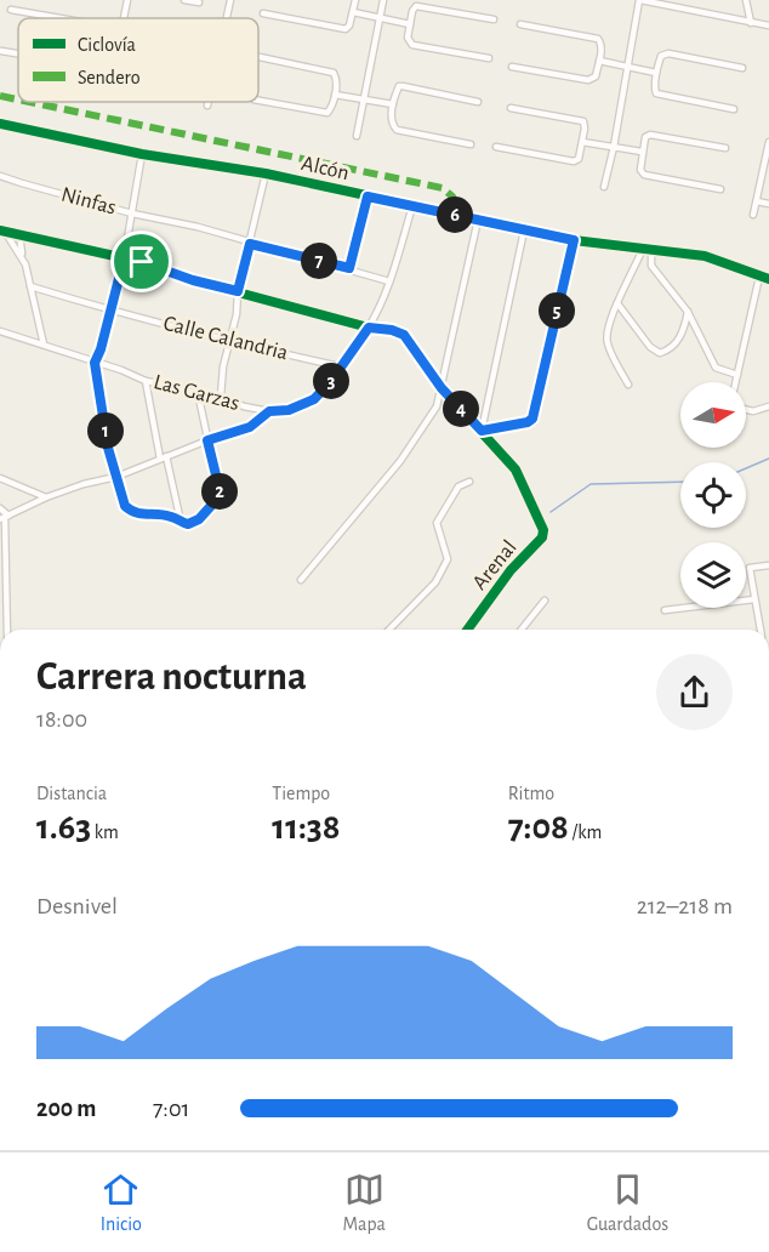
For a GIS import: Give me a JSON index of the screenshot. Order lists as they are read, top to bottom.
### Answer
{
  "streets": {
    "street": [
      "Alcón",
      "Ninfas",
      "Calle Calandria",
      "Las Garzas",
      "Arenal"
    ]
  },
  "legend": ["Ciclovía", "Sendero"],
  "north": "right",
  "page": {
    "pins": [
      "6",
      "7",
      "5",
      "3",
      "4",
      "1",
      "2"
    ],
    "heading": ["Carrera nocturna", "18:00"],
    "stats": [
      ["Distancia", "1.63 km"],
      ["Tiempo", "11:38"],
      ["Ritmo", "7:08 /km"]
    ],
    "chart": ["Desnivel", "212–218 m"],
    "list": [
      {
        "name": "200 m",
        "note": "7:01"
      }
    ],
    "tabs": ["Inicio", "Mapa", "Guardados"]
  }
}
